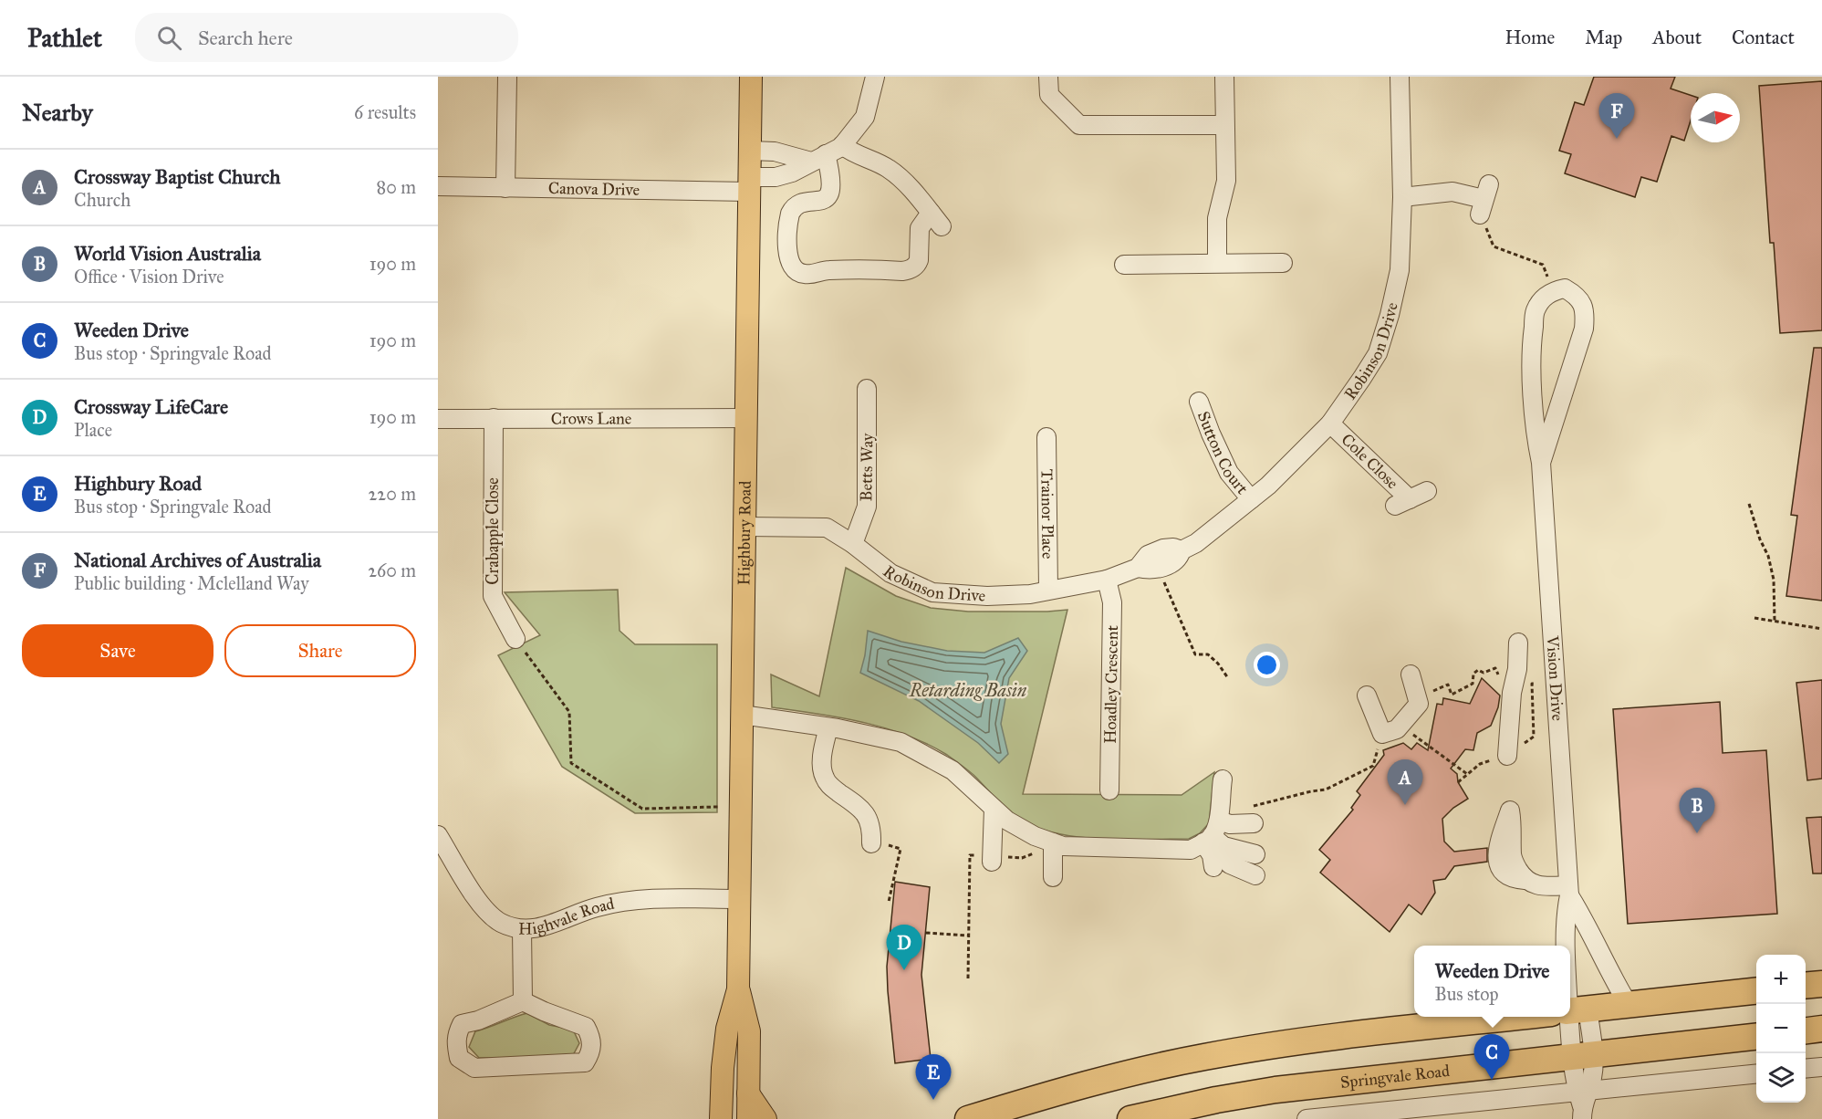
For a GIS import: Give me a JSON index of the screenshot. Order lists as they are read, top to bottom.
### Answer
{
  "streets": {
    "highway": ["Springvale Road"],
    "main road": ["Highbury Road"],
    "street": [
      "Canova Drive",
      "Robinson Drive",
      "Crows Lane",
      "Sutton Court",
      "Cole Close",
      "Betts Way",
      "Trainor Place",
      "Crabapple Close",
      "Vision Drive",
      "Hoadley Crescent",
      "Highvale Road"
    ]
  },
  "crossings": [
    ["Canova Drive", "Highbury Road"],
    ["Robinson Drive", "Sutton Court"],
    ["Robinson Drive", "Cole Close"],
    ["Robinson Drive", "Betts Way"],
    ["Robinson Drive", "Trainor Place"],
    ["Robinson Drive", "Highbury Road"],
    ["Robinson Drive", "Hoadley Crescent"],
    ["Crows Lane", "Crabapple Close"],
    ["Crows Lane", "Highbury Road"],
    ["Highbury Road", "Highvale Road"],
    ["Vision Drive", "Springvale Road"]
  ],
  "water": ["Retarding Basin"],
  "north": "right",
  "page": {
    "header": "Pathlet",
    "search": "Search here",
    "nav": [
      "Home",
      "Map",
      "About",
      "Contact"
    ],
    "heading": ["Nearby", "6 results"],
    "pins": [
      "F",
      "A",
      "B",
      "D",
      "C",
      "E"
    ],
    "list": [
      {
        "mark": "A",
        "name": "Crossway Baptist Church",
        "note": "Church",
        "value": "80 m"
      },
      {
        "mark": "B",
        "name": "World Vision Australia",
        "note": "Office · Vision Drive",
        "value": "190 m"
      },
      {
        "mark": "C",
        "name": "Weeden Drive",
        "note": "Bus stop · Springvale Road",
        "value": "190 m"
      },
      {
        "mark": "D",
        "name": "Crossway LifeCare",
        "note": "Place",
        "value": "190 m"
      },
      {
        "mark": "E",
        "name": "Highbury Road",
        "note": "Bus stop · Springvale Road",
        "value": "220 m"
      },
      {
        "mark": "F",
        "name": "National Archives of Australia",
        "note": "Public building · Mclelland Way",
        "value": "260 m"
      }
    ],
    "buttons": ["Save", "Share"],
    "popup": ["Weeden Drive", "Bus stop"],
    "map_buttons": ["+", "−"]
  }
}
